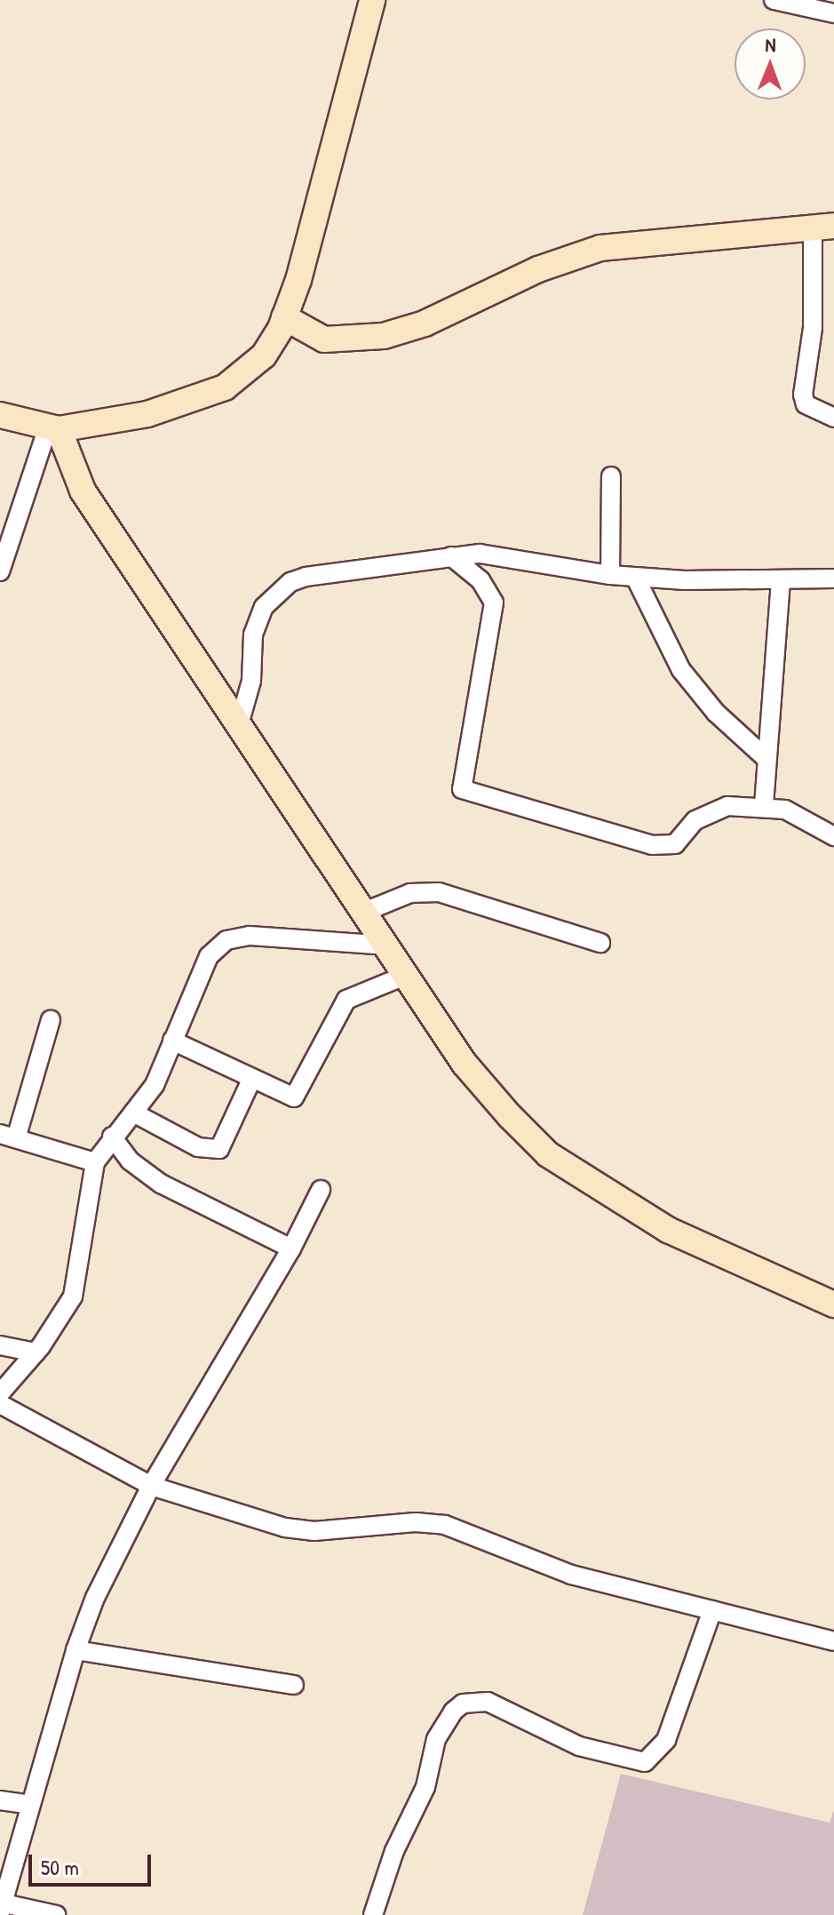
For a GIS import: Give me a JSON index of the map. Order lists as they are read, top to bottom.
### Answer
{
  "scale_bar": "50 m",
  "north": "top"
}
